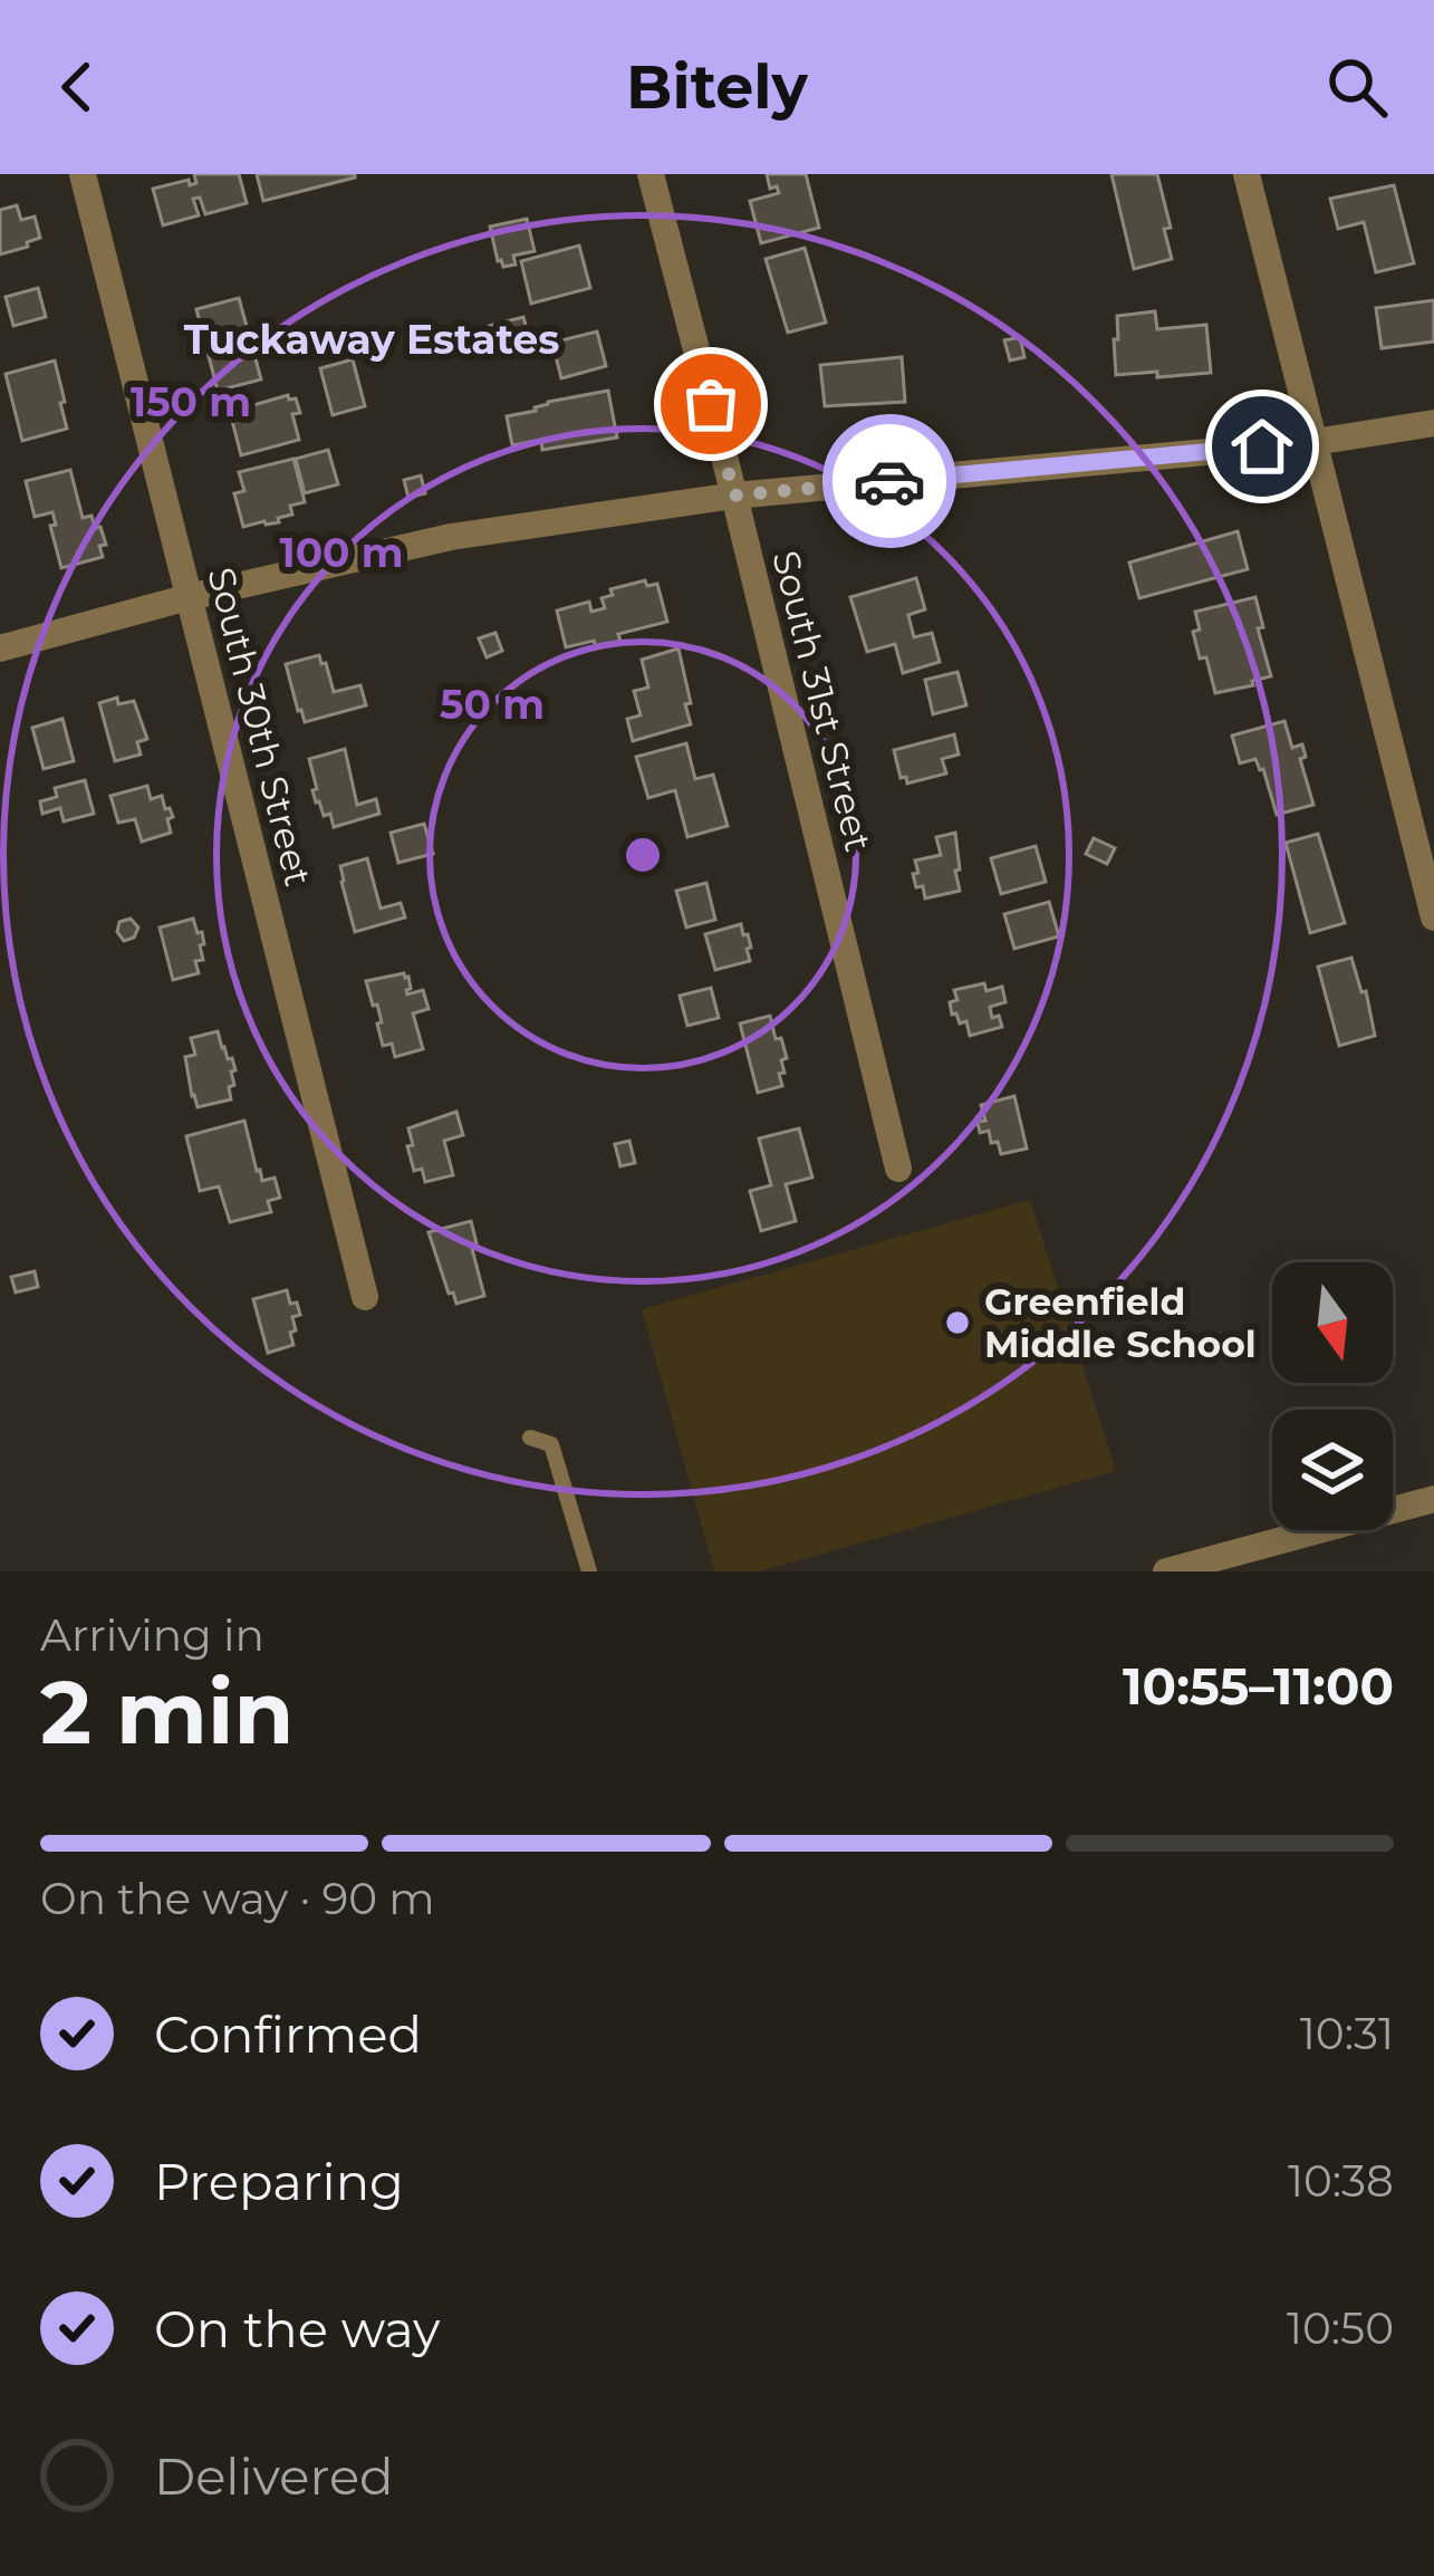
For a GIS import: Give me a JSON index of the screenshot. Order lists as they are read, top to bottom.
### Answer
{
  "streets": {
    "street": ["South 31st Street", "South 30th Street"]
  },
  "districts": ["Tuckaway Estates"],
  "places": ["Greenfield Middle School"],
  "north": "bottom",
  "page": {
    "header": "Bitely",
    "heading": ["2 min", "Arriving in", "10:55–11:00"],
    "bar": "On the way · 90 m",
    "list": [
      ["Confirmed", "10:31"],
      ["Preparing", "10:38"],
      ["On the way", "10:50"],
      "Delivered"
    ]
  },
  "rings": ["150 m", "100 m", "50 m"]
}
